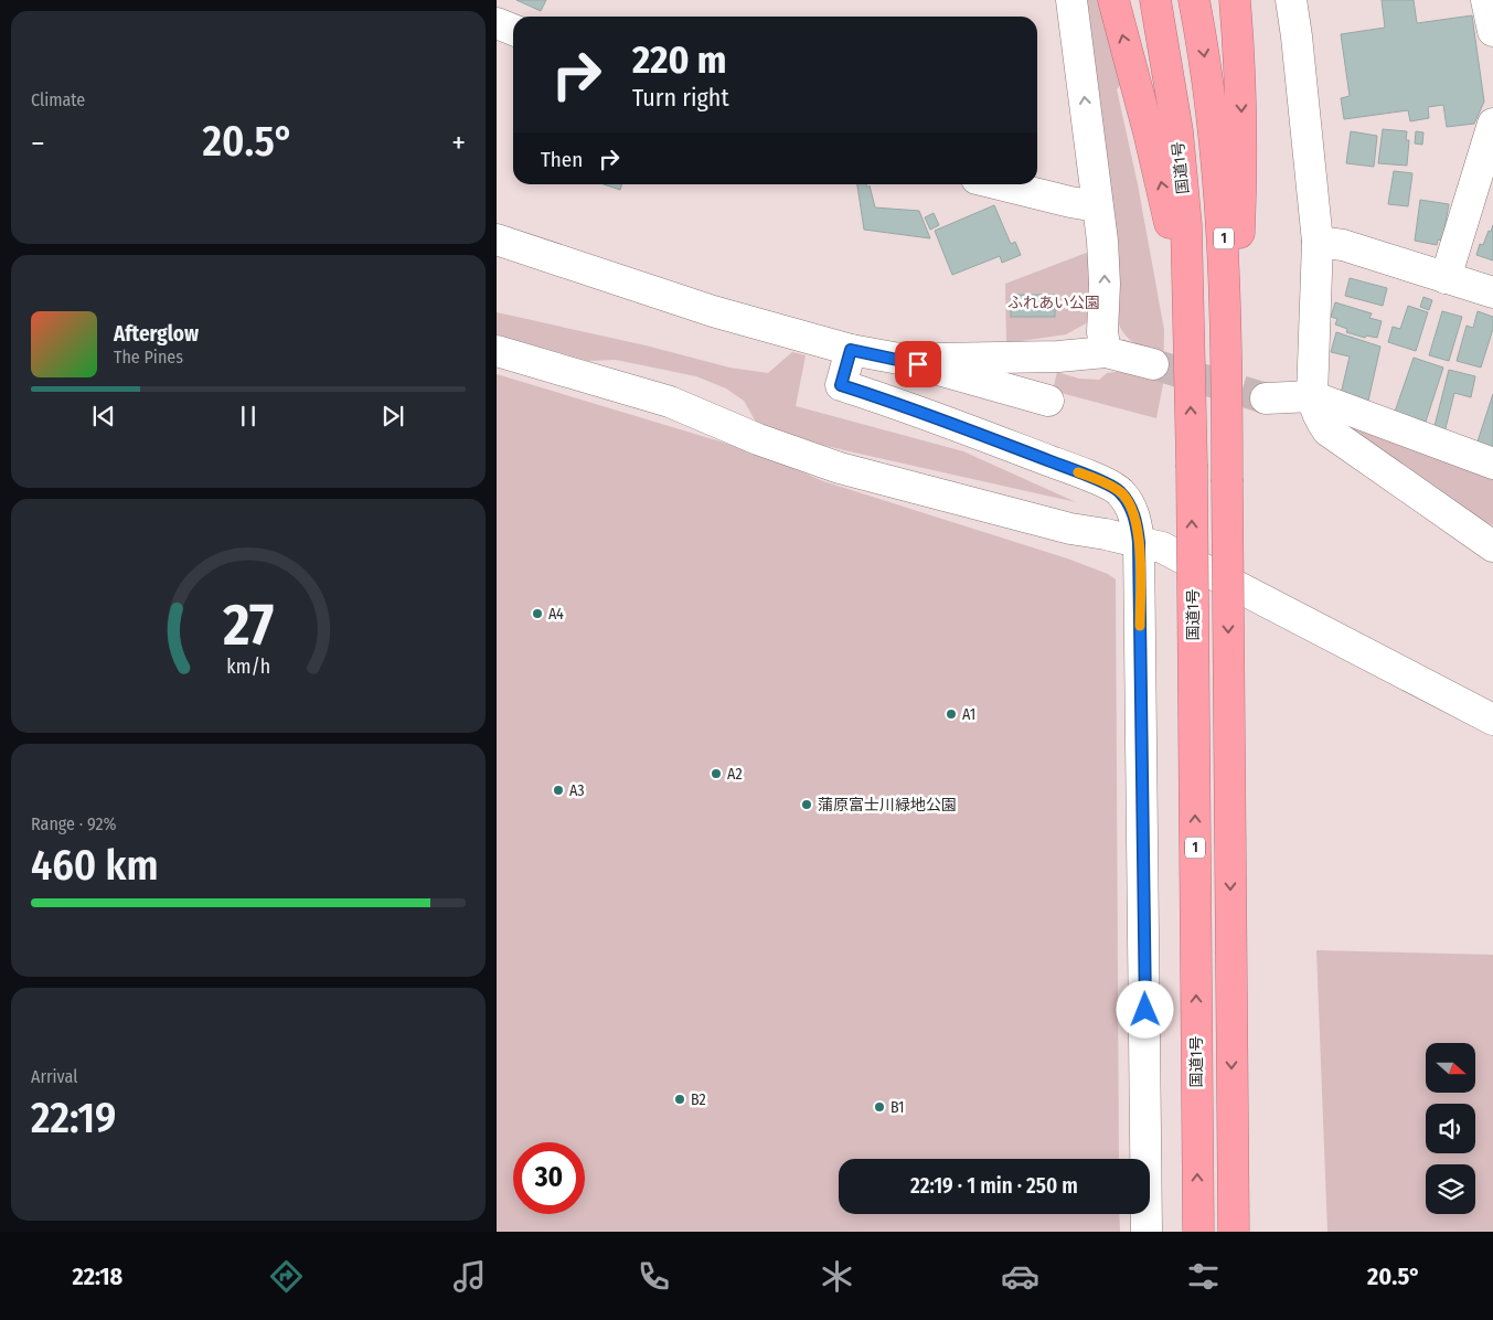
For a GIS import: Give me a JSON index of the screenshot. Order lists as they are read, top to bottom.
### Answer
{
  "streets": {
    "highway": ["国道1号", "1"]
  },
  "parks": ["ふれあい公園"],
  "places": [
    "A4",
    "A1",
    "A2",
    "A3",
    "蒲原富士川緑地公園",
    "B2",
    "B1"
  ],
  "north": "right",
  "page": {
    "tile": [
      "Climate",
      ["Range · 92%", "460 km"],
      ["Arrival", "22:19"]
    ],
    "turn": ["220 m", "Turn right"],
    "heat": ["−", "20.5°", "+"],
    "then": "Then",
    "song": ["Afterglow", "The Pines"],
    "limit": "30",
    "trip": "22:19 · 1 min · 250 m",
    "tabs": ["22:18", "20.5°"],
    "gauge": ["27", "km/h"]
  }
}
